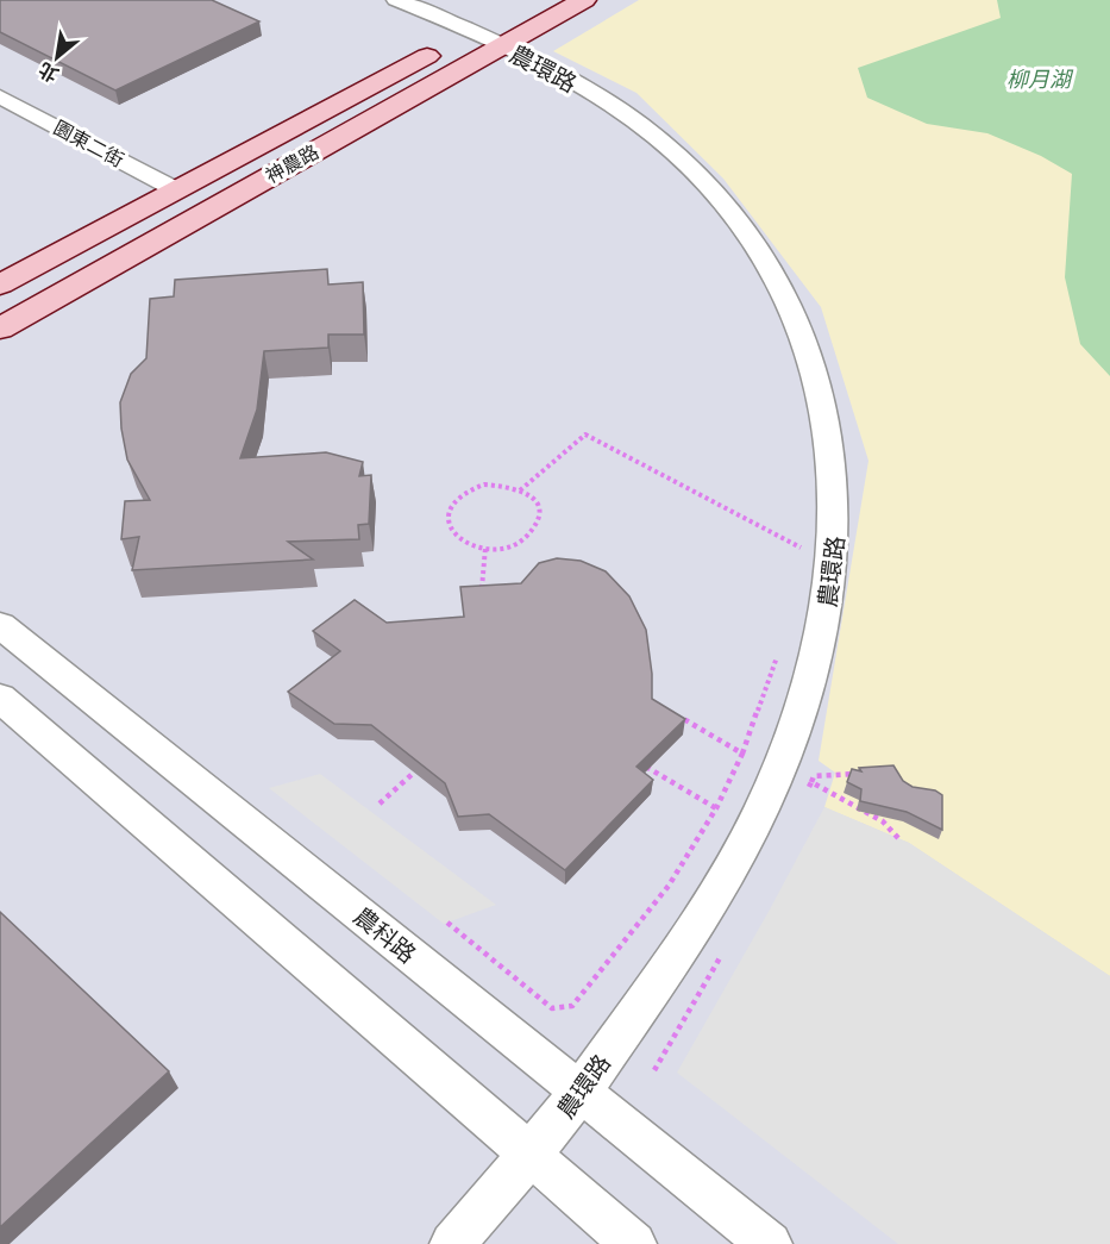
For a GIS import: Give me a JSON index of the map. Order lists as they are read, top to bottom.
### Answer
{
  "streets": {
    "street": [
      "農環路",
      "園東二街",
      "神農路",
      "農科路"
    ]
  },
  "crossings": [
    ["農環路", "神農路"],
    ["農環路", "農科路"],
    ["園東二街", "神農路"]
  ],
  "water": ["柳月湖"],
  "north": "bottom left"
}
